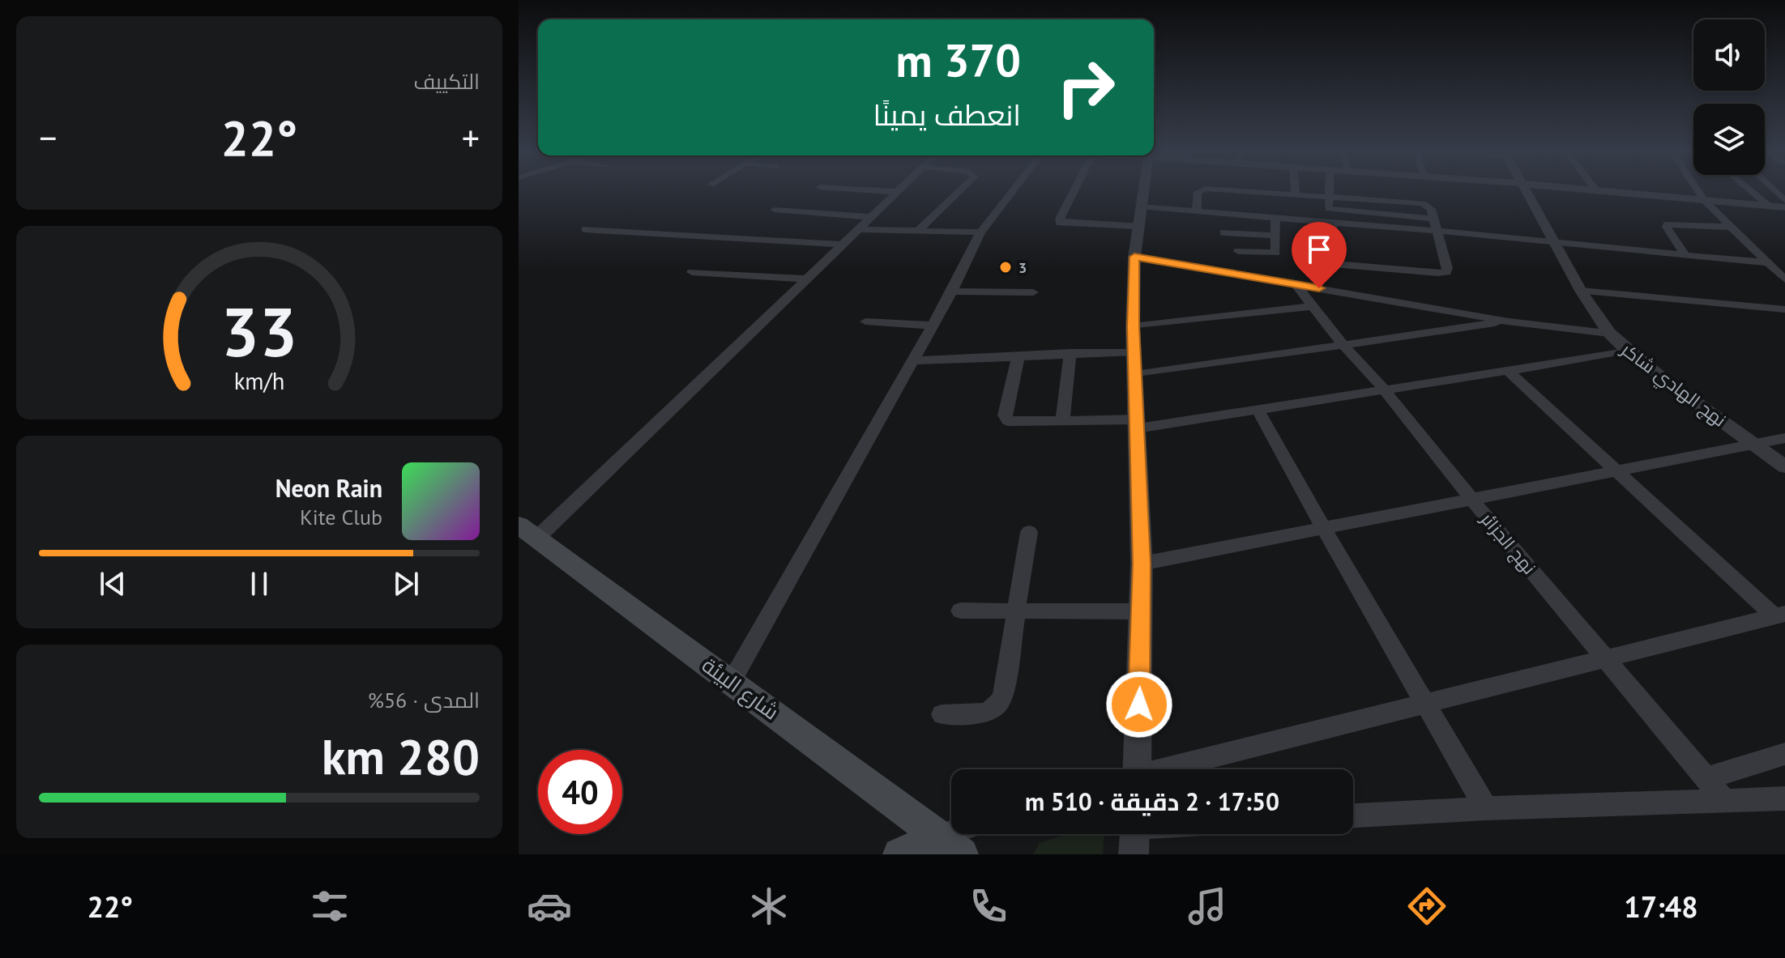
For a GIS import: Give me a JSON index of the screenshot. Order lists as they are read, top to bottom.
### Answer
{
  "streets": {
    "main road": ["شارع البيئة"],
    "street": ["نهج الهادي شاكر", "نهج الجزائر"]
  },
  "places": ["3"],
  "page": {
    "tile": [
      "التكييف",
      ["المدى · 56%", "280 km"]
    ],
    "turn": ["370 m", "انعطف يمينًا"],
    "heat": ["−", "22°", "+"],
    "song": ["Neon Rain", "Kite Club"],
    "limit": "40",
    "trip": "17:50 · 2 دقيقة · 510 m",
    "tabs": ["17:48", "22°"],
    "gauge": ["33", "km/h"]
  }
}
